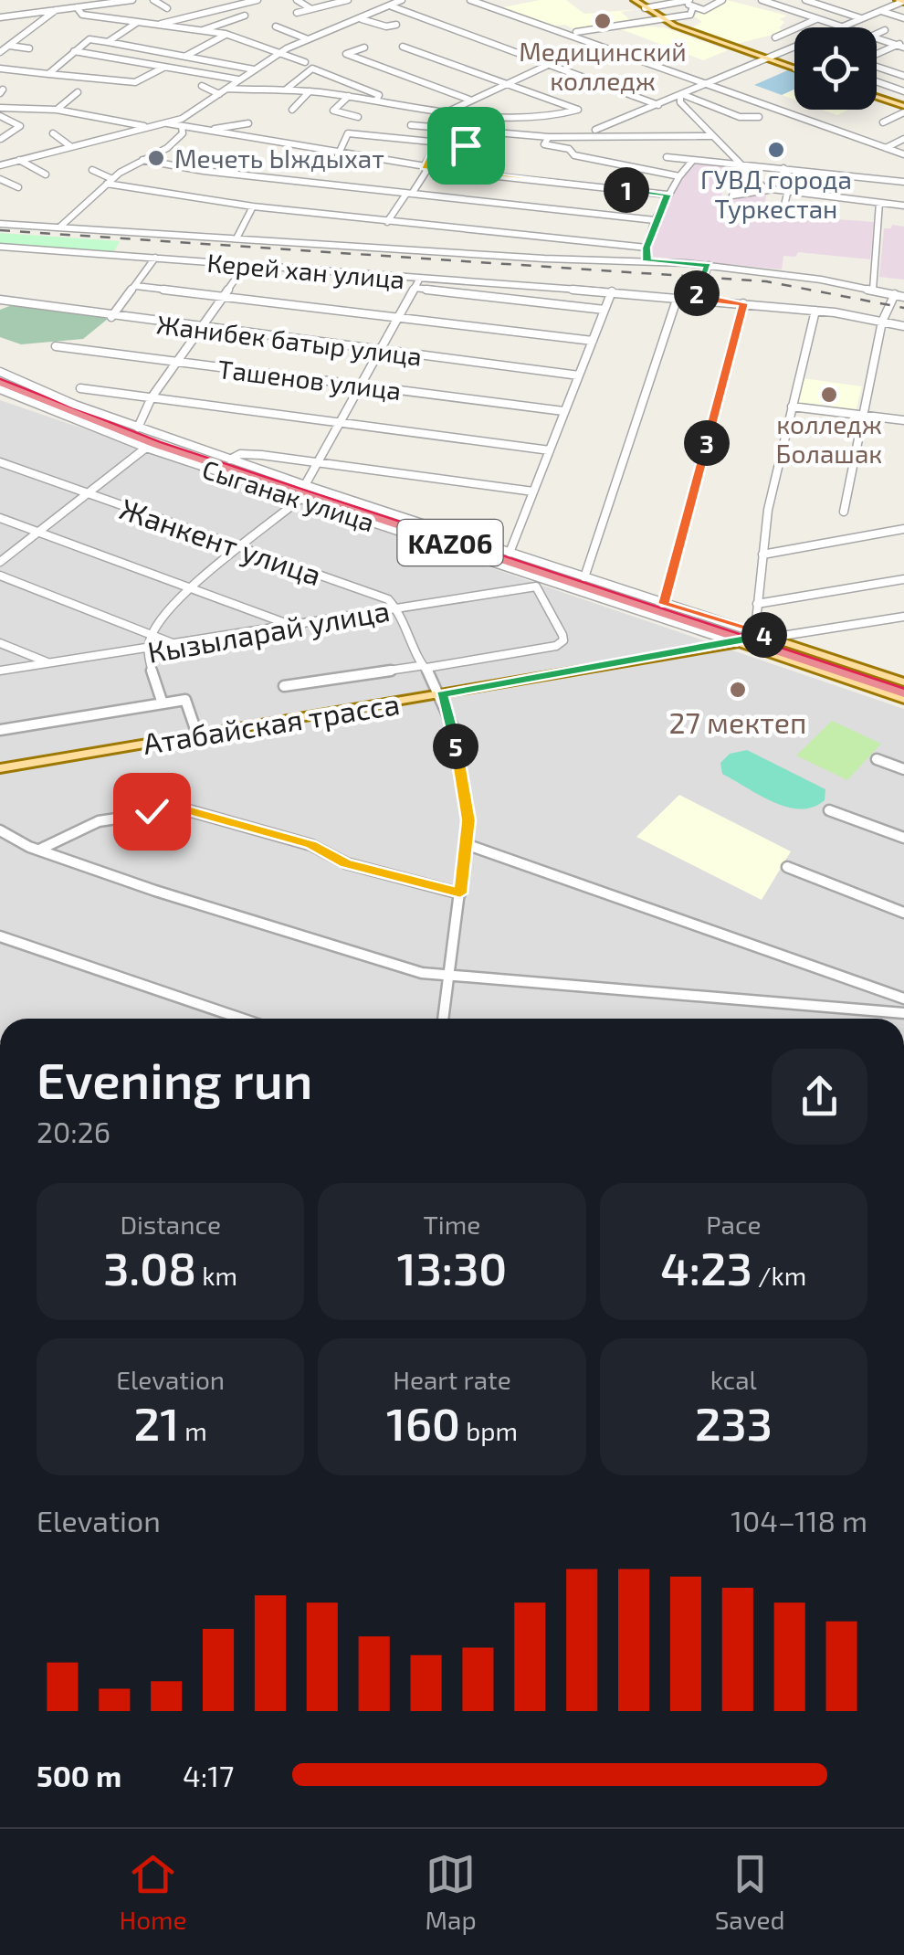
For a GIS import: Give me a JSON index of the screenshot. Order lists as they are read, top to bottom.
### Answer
{
  "streets": {
    "highway": ["KАZ06"],
    "main road": ["Атабайская трасса"],
    "street": [
      "Керей хан улица",
      "Жанибек батыр улица",
      "Ташенов улица",
      "Сыганак улица",
      "Жанкент улица",
      "Кызыларай улица"
    ]
  },
  "crossings": [
    ["Сыганак улица", "KАZ06"],
    ["Сыганак улица", "Атабайская трасса"],
    ["Жанкент улица", "Кызыларай улица"],
    ["KАZ06", "Атабайская трасса"]
  ],
  "places": [
    "Медицинский колледж",
    "ГУВД города Туркестан",
    "Мечеть Ыждыхат",
    "колледж Болашак",
    "27 мектеп"
  ],
  "page": {
    "pins": [
      "1",
      "2",
      "3",
      "4",
      "5"
    ],
    "heading": ["Evening run", "20:26"],
    "stats": [
      ["Distance", "3.08 km"],
      ["Time", "13:30"],
      ["Pace", "4:23 /km"],
      ["Elevation", "21 m"],
      ["Heart rate", "160 bpm"],
      ["kcal", "233"]
    ],
    "chart": ["Elevation", "104–118 m"],
    "list": [
      {
        "name": "500 m",
        "note": "4:17"
      }
    ],
    "tabs": ["Home", "Map", "Saved"]
  }
}
